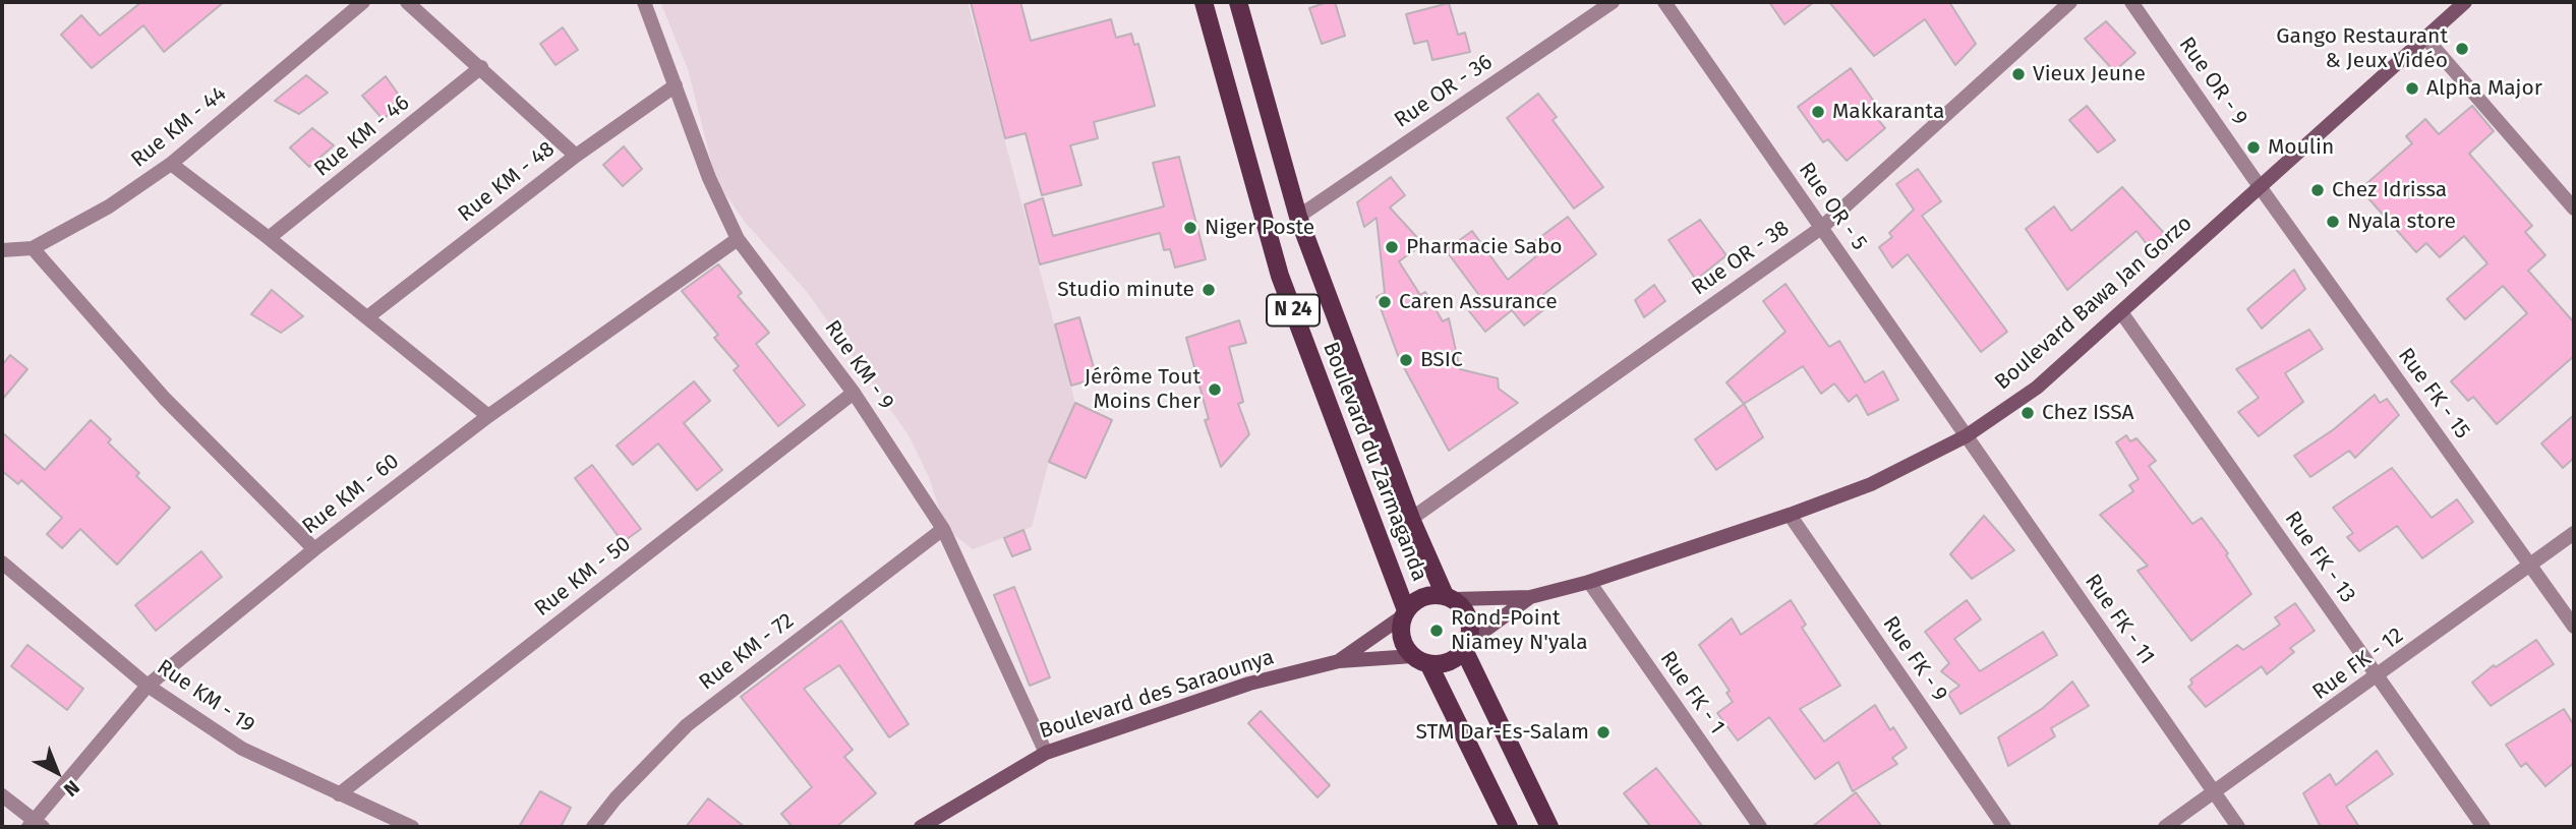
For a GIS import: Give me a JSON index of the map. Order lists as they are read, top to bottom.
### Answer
{
  "streets": {
    "main road": [
      "Boulevard Bawa Jan Gorzo",
      "N 24",
      "Boulevard du Zarmaganda",
      "Boulevard des Saraounya"
    ],
    "street": [
      "Rue OR - 9",
      "Rue OR - 36",
      "Rue KM - 44",
      "Rue KM - 46",
      "Rue KM - 48",
      "Rue OR - 5",
      "Rue OR - 38",
      "Rue KM - 9",
      "Rue FK - 15",
      "Rue KM - 60",
      "Rue FK - 13",
      "Rue KM - 50",
      "Rue FK - 11",
      "Rue KM - 72",
      "Rue FK - 9",
      "Rue FK - 12",
      "Rue FK - 1",
      "Rue KM - 19"
    ]
  },
  "crossings": [
    ["Rue OR - 9", "Boulevard Bawa Jan Gorzo"],
    ["Rue OR - 9", "Rue FK - 15"],
    ["Rue OR - 36", "Boulevard du Zarmaganda"],
    ["Rue KM - 48", "Rue KM - 9"],
    ["Rue OR - 5", "Rue OR - 38"],
    ["Rue OR - 5", "Boulevard Bawa Jan Gorzo"],
    ["Rue OR - 5", "Rue FK - 11"],
    ["Rue OR - 38", "Boulevard du Zarmaganda"],
    ["Boulevard Bawa Jan Gorzo", "Rue FK - 15"],
    ["Boulevard Bawa Jan Gorzo", "Boulevard du Zarmaganda"],
    ["Boulevard Bawa Jan Gorzo", "Rue FK - 13"],
    ["Boulevard Bawa Jan Gorzo", "Rue FK - 11"],
    ["Boulevard Bawa Jan Gorzo", "Rue FK - 9"],
    ["Boulevard Bawa Jan Gorzo", "Rue FK - 1"],
    ["Boulevard Bawa Jan Gorzo", "Boulevard des Saraounya"],
    ["Rue KM - 9", "Rue KM - 60"],
    ["Rue KM - 9", "Rue KM - 50"],
    ["Rue KM - 9", "Rue KM - 72"],
    ["Rue KM - 9", "Boulevard des Saraounya"],
    ["Rue FK - 15", "Rue FK - 12"],
    ["Boulevard du Zarmaganda", "Boulevard des Saraounya"],
    ["Rue KM - 60", "Rue KM - 19"],
    ["Rue FK - 13", "Rue FK - 12"],
    ["Rue KM - 50", "Rue KM - 19"],
    ["Rue FK - 11", "Rue FK - 12"]
  ],
  "places": [
    "Gango Restaurant & Jeux Vidéo",
    "Vieux Jeune",
    "Alpha Major",
    "Makkaranta",
    "Moulin",
    "Chez Idrissa",
    "Nyala store",
    "Niger Poste",
    "Pharmacie Sabo",
    "Studio minute",
    "Caren Assurance",
    "BSIC",
    "Jérôme Tout Moins Cher",
    "Chez ISSA",
    "Rond-Point Niamey N'yala",
    "STM Dar-Es-Salam"
  ],
  "north": "bottom right"
}
